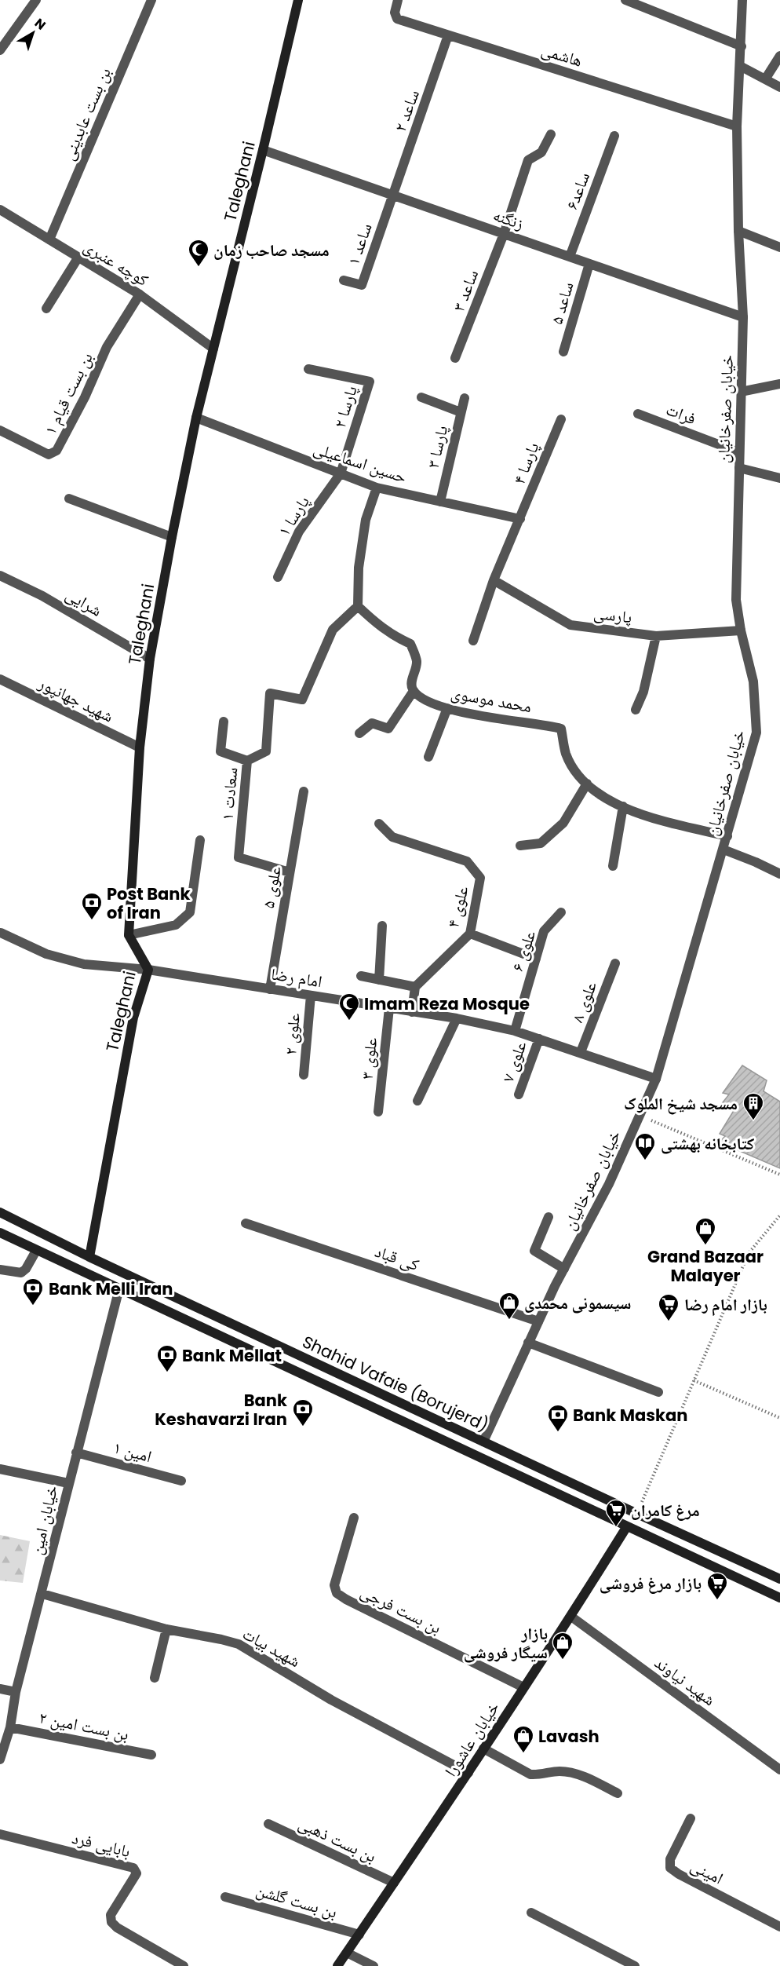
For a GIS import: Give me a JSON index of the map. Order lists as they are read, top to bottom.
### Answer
{
  "streets": {
    "main road": ["Taleghani", "Shahid Vafaie (Borujerd)", "خیابان عاشورا"],
    "street": [
      "هاشمی",
      "ساعد ۲",
      "بن بست عابدینی",
      "ساعد۶",
      "زنگنه",
      "ساعد ۱",
      "کوچه عنبری",
      "ساعد ۳",
      "ساعد ۵",
      "بن بست قیام ۱",
      "پارسا ۲",
      "خیابان صفرخانیان",
      "فرات",
      "پارسا ۳",
      "حسین اسماعیلی",
      "پارسا ۴",
      "پارسا ۱",
      "شرایی",
      "پارسی",
      "شهید جهانپور",
      "محمد موسوی",
      "سعادت ۱",
      "علوی ۵",
      "علوی ۴",
      "علوی ۶",
      "امام رضا",
      "علوی ۸",
      "علوی ۲",
      "علوی ۳",
      "علوی ۷",
      "کی قباد",
      "امین ۱",
      "خیابان امین",
      "بن بست فرجی",
      "شهید بیات",
      "شهید نیاوند",
      "بن بست امین ۲",
      "بن بست ذهبی",
      "بابایی فرد",
      "امینی",
      "بن بست گلشن"
    ]
  },
  "crossings": [
    ["هاشمی", "ساعد ۲"],
    ["هاشمی", "خیابان صفرخانیان"],
    ["ساعد ۲", "زنگنه"],
    ["ساعد ۲", "ساعد ۱"],
    ["بن بست عابدینی", "کوچه عنبری"],
    ["Taleghani", "زنگنه"],
    ["Taleghani", "کوچه عنبری"],
    ["Taleghani", "حسین اسماعیلی"],
    ["Taleghani", "شرایی"],
    ["Taleghani", "شهید جهانپور"],
    ["Taleghani", "امام رضا"],
    ["Taleghani", "Shahid Vafaie (Borujerd)"],
    ["ساعد۶", "زنگنه"],
    ["زنگنه", "ساعد ۱"],
    ["زنگنه", "ساعد ۳"],
    ["زنگنه", "ساعد ۵"],
    ["زنگنه", "خیابان صفرخانیان"],
    ["کوچه عنبری", "بن بست قیام ۱"],
    ["پارسا ۲", "حسین اسماعیلی"],
    ["پارسا ۲", "پارسا ۱"],
    ["خیابان صفرخانیان", "فرات"],
    ["خیابان صفرخانیان", "پارسی"],
    ["خیابان صفرخانیان", "محمد موسوی"],
    ["خیابان صفرخانیان", "امام رضا"],
    ["خیابان صفرخانیان", "کی قباد"],
    ["خیابان صفرخانیان", "Shahid Vafaie (Borujerd)"],
    ["پارسا ۳", "حسین اسماعیلی"],
    ["حسین اسماعیلی", "پارسا ۴"],
    ["حسین اسماعیلی", "پارسا ۱"],
    ["پارسا ۴", "پارسی"],
    ["سعادت ۱", "علوی ۵"],
    ["علوی ۵", "امام رضا"],
    ["علوی ۶", "امام رضا"],
    ["امام رضا", "علوی ۸"],
    ["امام رضا", "علوی ۲"],
    ["امام رضا", "علوی ۳"],
    ["امام رضا", "علوی ۷"],
    ["Shahid Vafaie (Borujerd)", "خیابان امین"],
    ["Shahid Vafaie (Borujerd)", "خیابان عاشورا"],
    ["امین ۱", "خیابان امین"],
    ["خیابان امین", "شهید بیات"],
    ["خیابان امین", "بن بست امین ۲"],
    ["بن بست فرجی", "خیابان عاشورا"],
    ["شهید بیات", "خیابان عاشورا"],
    ["شهید نیاوند", "خیابان عاشورا"],
    ["خیابان عاشورا", "بن بست ذهبی"],
    ["خیابان عاشورا", "بن بست گلشن"]
  ],
  "places": {
    "mosque": ["مسجد صاحب زمان", "Imam Reza Mosque"],
    "bank": [
      "Post Bank of Iran",
      "Bank Melli Iran",
      "Bank Mellat",
      "Bank Keshavarzi Iran",
      "Bank Maskan"
    ],
    "building": ["مسجد شیخ الملوک"],
    "library": ["کتابخانه بهشتی"],
    "shop": [
      "Grand Bazaar Malayer",
      "سیسمونی محمدی",
      "بازار سیگار فروشی",
      "Lavash"
    ],
    "supermarket": ["بازار امام رضا", "مرغ کامران", "بازار مرغ فروشی"]
  },
  "north": "top right"
}
